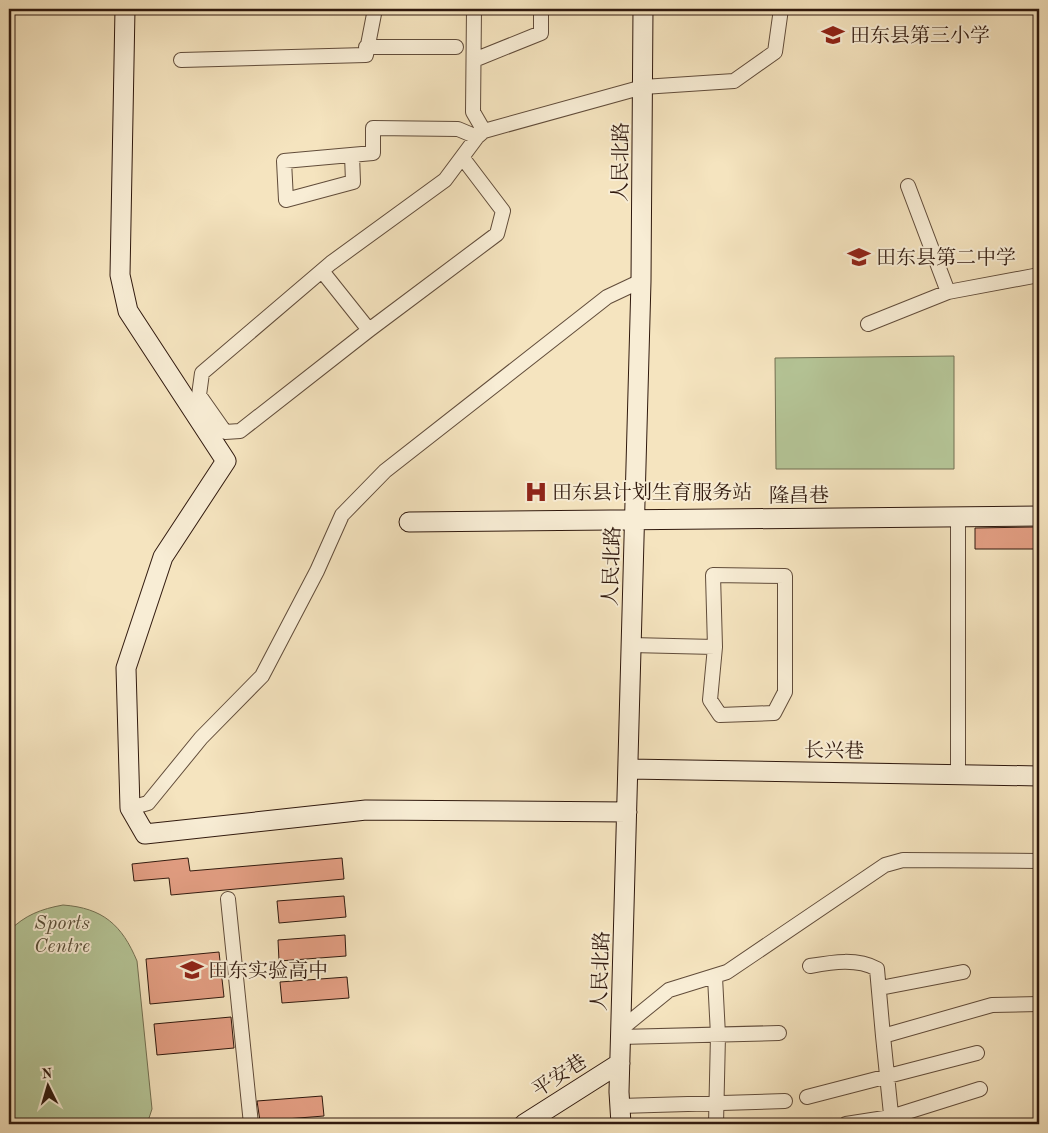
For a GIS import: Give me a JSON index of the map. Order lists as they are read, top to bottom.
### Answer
{
  "streets": {
    "street": [
      "人民北路",
      "隆昌巷",
      "长兴巷",
      "平安巷"
    ]
  },
  "crossings": [
    ["人民北路", "隆昌巷"],
    ["人民北路", "长兴巷"],
    ["人民北路", "平安巷"]
  ],
  "parks": ["Sports Centre"],
  "places": {
    "school or university": ["田东县第三小学", "田东县第二中学", "田东实验高中"],
    "hospital": ["田东县计划生育服务站"]
  },
  "north": "top"
}
